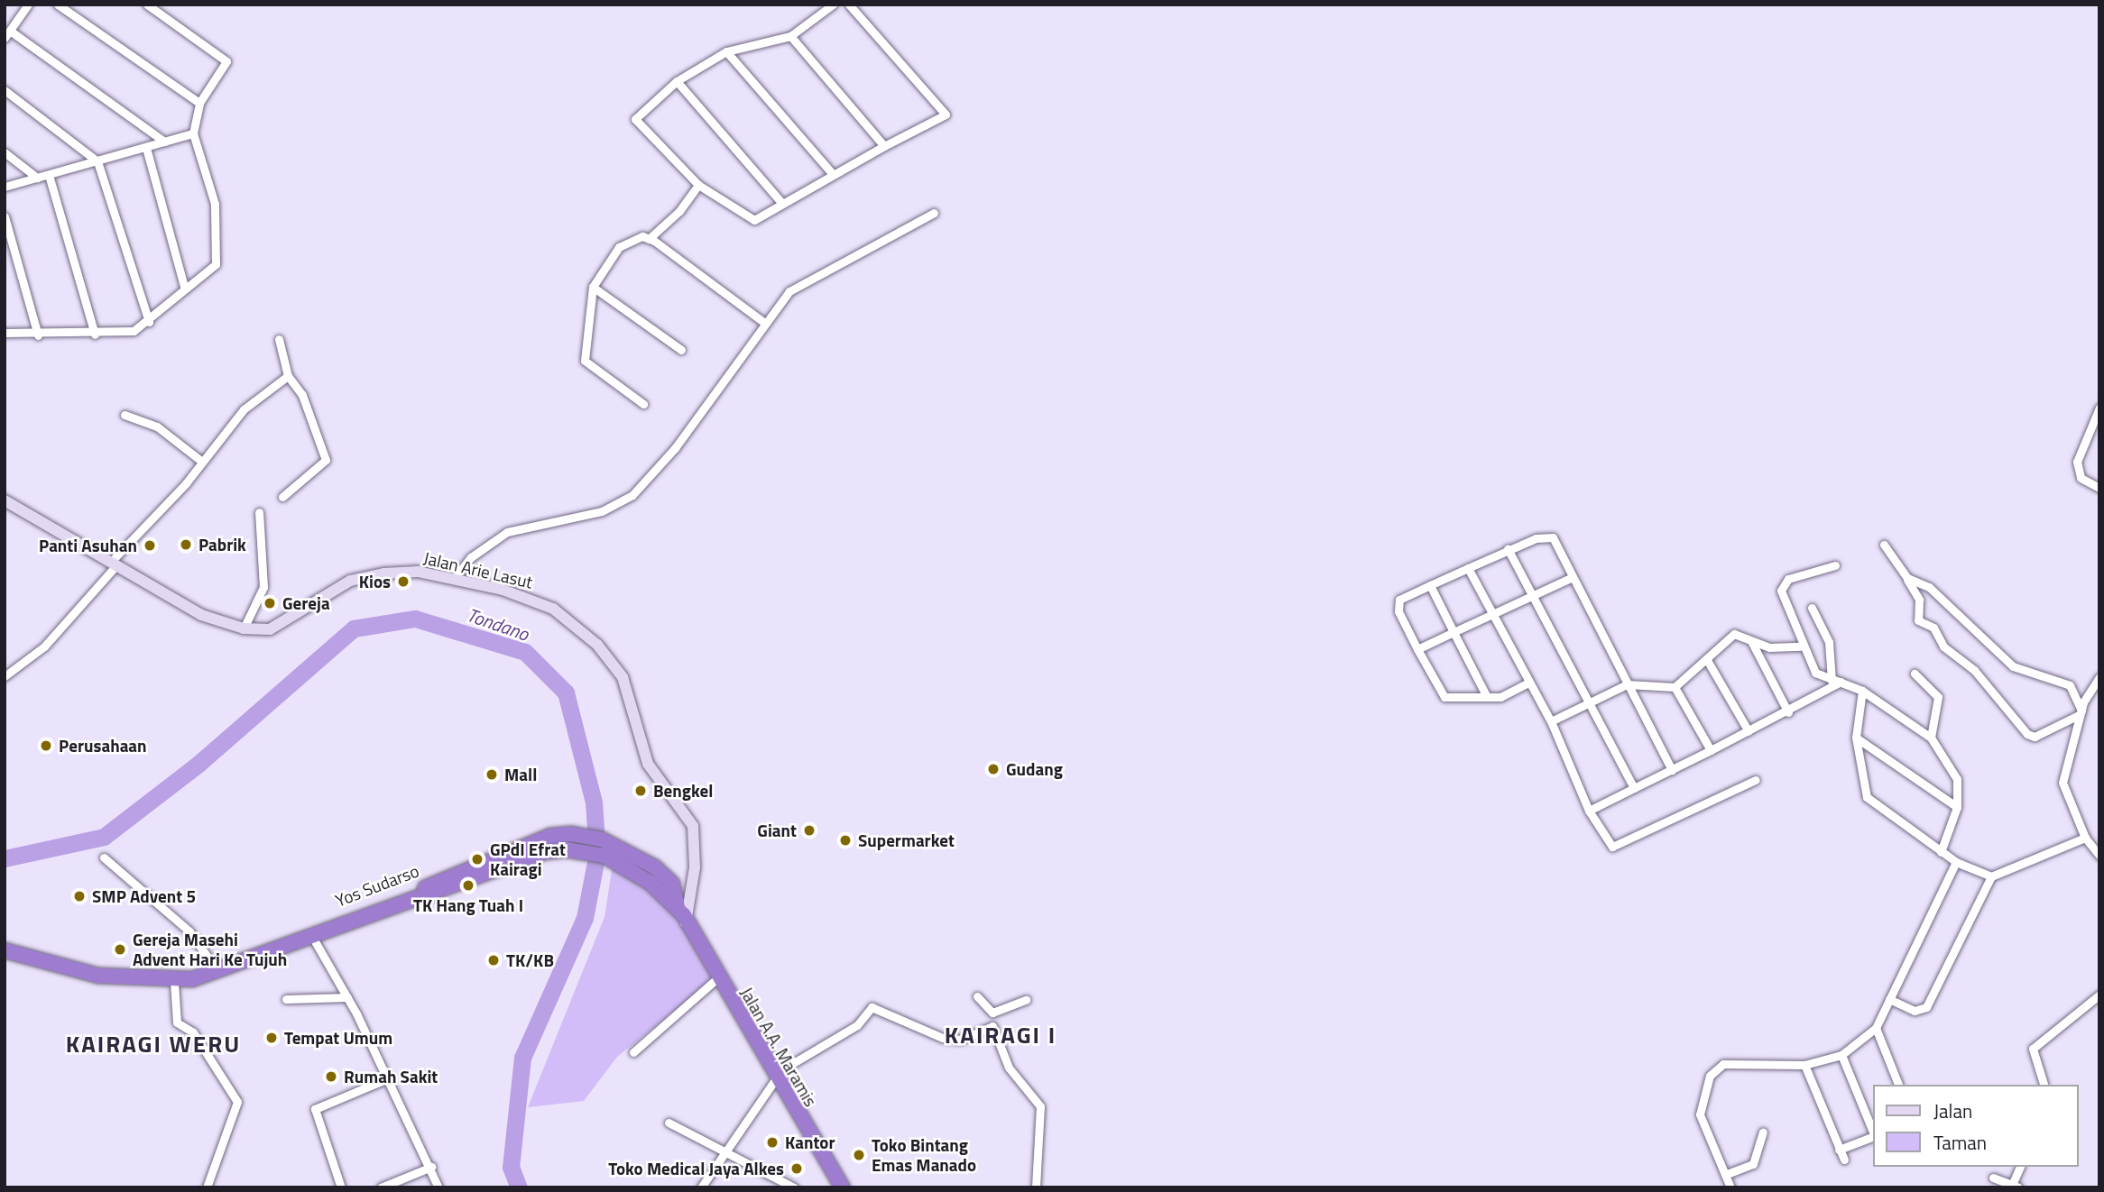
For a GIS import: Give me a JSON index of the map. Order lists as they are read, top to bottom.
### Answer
{
  "streets": {
    "highway": ["Yos Sudarso", "Jalan A.A. Maramis"],
    "main road": ["Jalan Arie Lasut"]
  },
  "crossings": [
    ["Jalan Arie Lasut", "Yos Sudarso"],
    ["Jalan Arie Lasut", "Jalan A.A. Maramis"],
    ["Yos Sudarso", "Jalan A.A. Maramis"]
  ],
  "districts": ["KAIRAGI I", "KAIRAGI WERU"],
  "water": ["Tondano"],
  "places": [
    "Pabrik",
    "Panti Asuhan",
    "Kios",
    "Gereja",
    "Perusahaan",
    "Gudang",
    "Mall",
    "Bengkel",
    "Giant",
    "Supermarket",
    "GPdI Efrat Kairagi",
    "TK Hang Tuah I",
    "SMP Advent 5",
    "Gereja Masehi Advent Hari Ke Tujuh",
    "TK/KB",
    "Tempat Umum",
    "Rumah Sakit",
    "Kantor",
    "Toko Bintang Emas Manado",
    "Toko Medical Jaya Alkes"
  ],
  "legend": ["Jalan", "Taman"]
}
